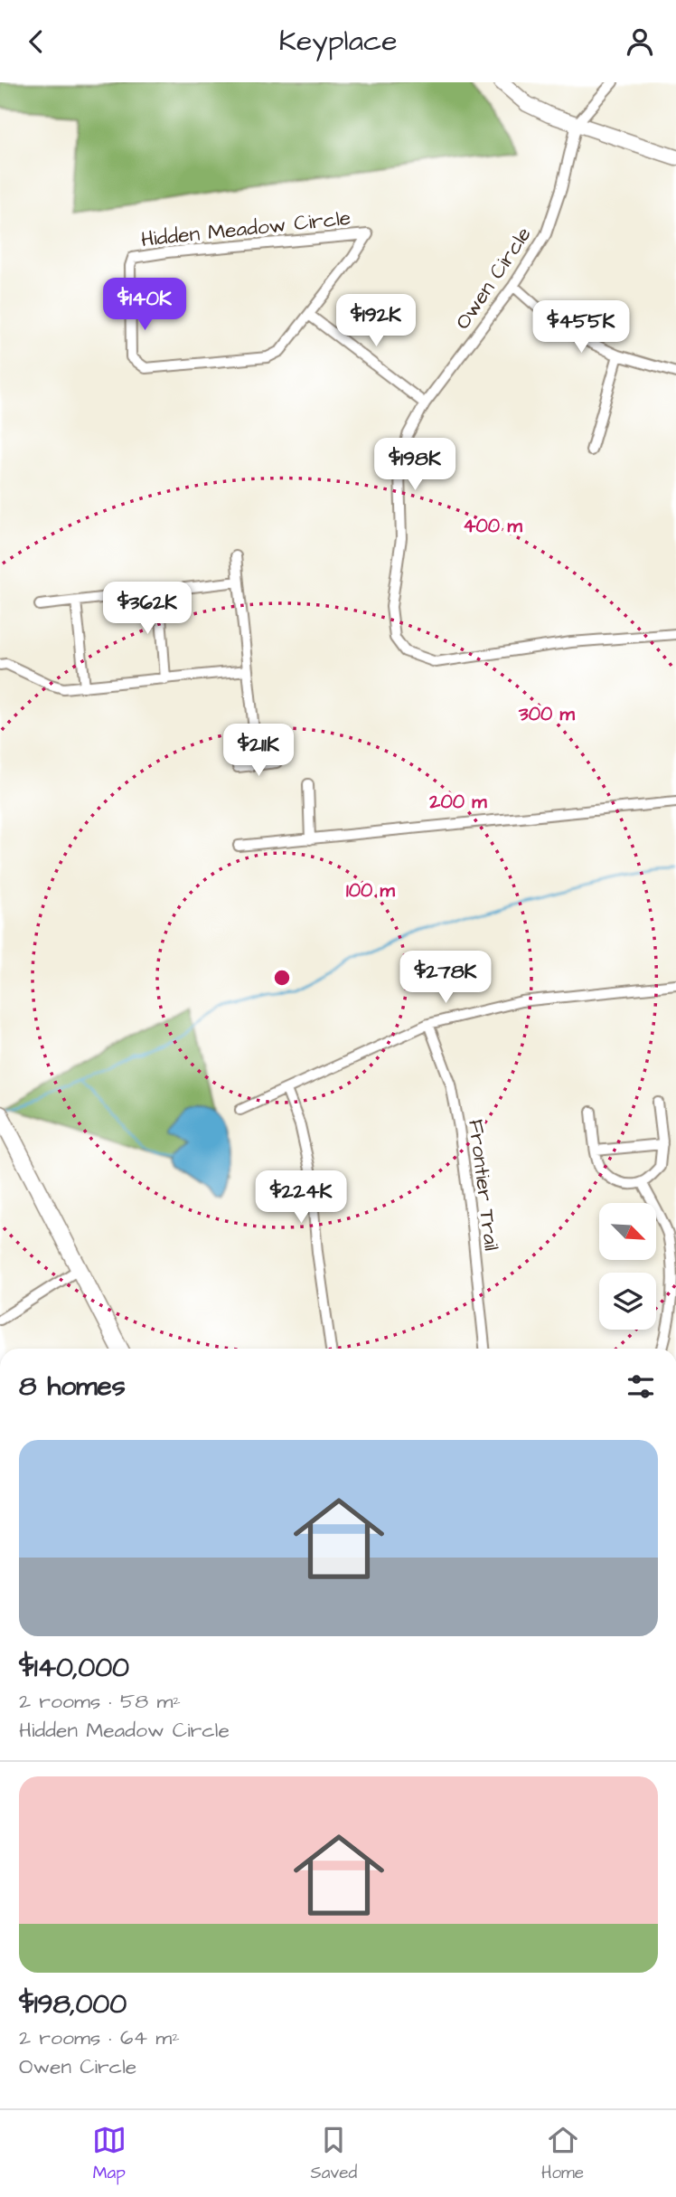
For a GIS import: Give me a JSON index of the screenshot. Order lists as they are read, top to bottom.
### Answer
{
  "streets": {
    "street": ["Hidden Meadow Circle", "Owen Circle", "Frontier Trail"]
  },
  "north": "bottom right",
  "page": {
    "header": "Keyplace",
    "price": [
      "$140K",
      "$192K",
      "$455K",
      "$198K",
      "$362K",
      "$211K",
      "$278K",
      "$224K"
    ],
    "heading": "8 homes",
    "list": [
      {
        "name": "$140,000",
        "note": "2 rooms · 58 m² · Hidden Meadow Circle"
      },
      {
        "name": "$198,000",
        "note": "2 rooms · 64 m² · Owen Circle"
      }
    ],
    "tabs": ["Map", "Saved", "Home"]
  },
  "rings": [
    "400 m",
    "300 m",
    "200 m",
    "100 m"
  ]
}
